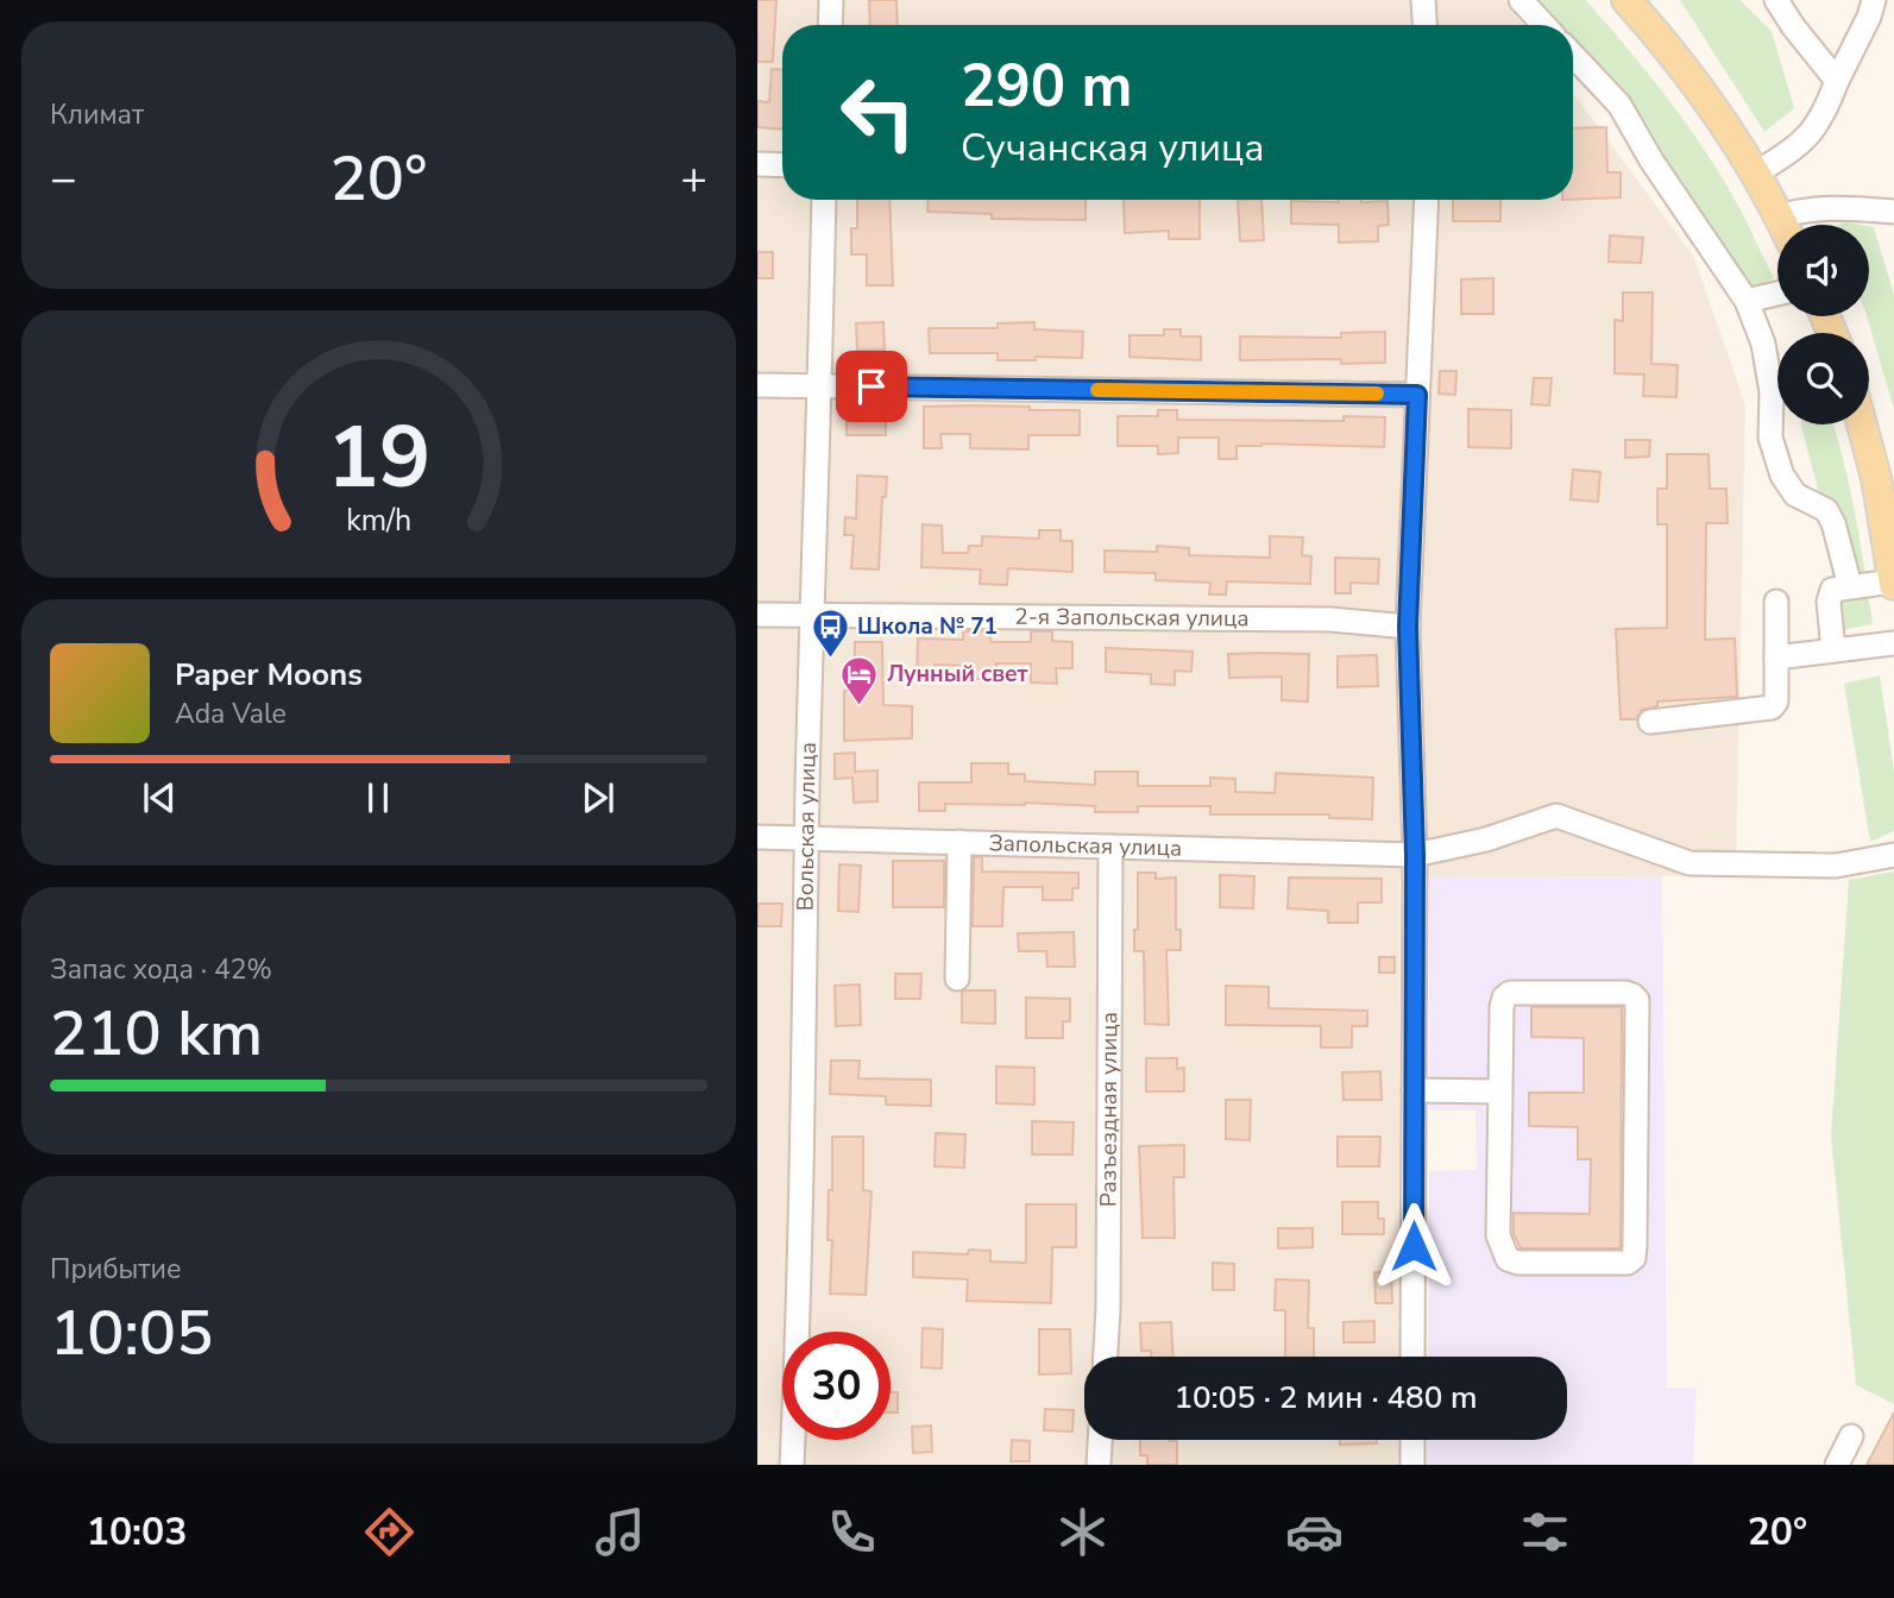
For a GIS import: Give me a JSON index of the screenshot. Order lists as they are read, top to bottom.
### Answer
{
  "streets": {
    "street": [
      "2-я Запольская улица",
      "Вольская улица",
      "Запольская улица",
      "Разъездная улица"
    ]
  },
  "crossings": [
    ["2-я Запольская улица", "Вольская улица"],
    ["Вольская улица", "Запольская улица"],
    ["Запольская улица", "Разъездная улица"]
  ],
  "places": {
    "bus stop": ["Школа № 71"],
    "hotel": ["Лунный свет"]
  },
  "page": {
    "tile": [
      "Климат",
      ["Запас хода · 42%", "210 km"],
      ["Прибытие", "10:05"]
    ],
    "turn": ["290 m", "Сучанская улица"],
    "heat": ["−", "20°", "+"],
    "song": ["Paper Moons", "Ada Vale"],
    "limit": "30",
    "trip": "10:05 · 2 мин · 480 m",
    "tabs": ["10:03", "20°"],
    "gauge": ["19", "km/h"]
  }
}
